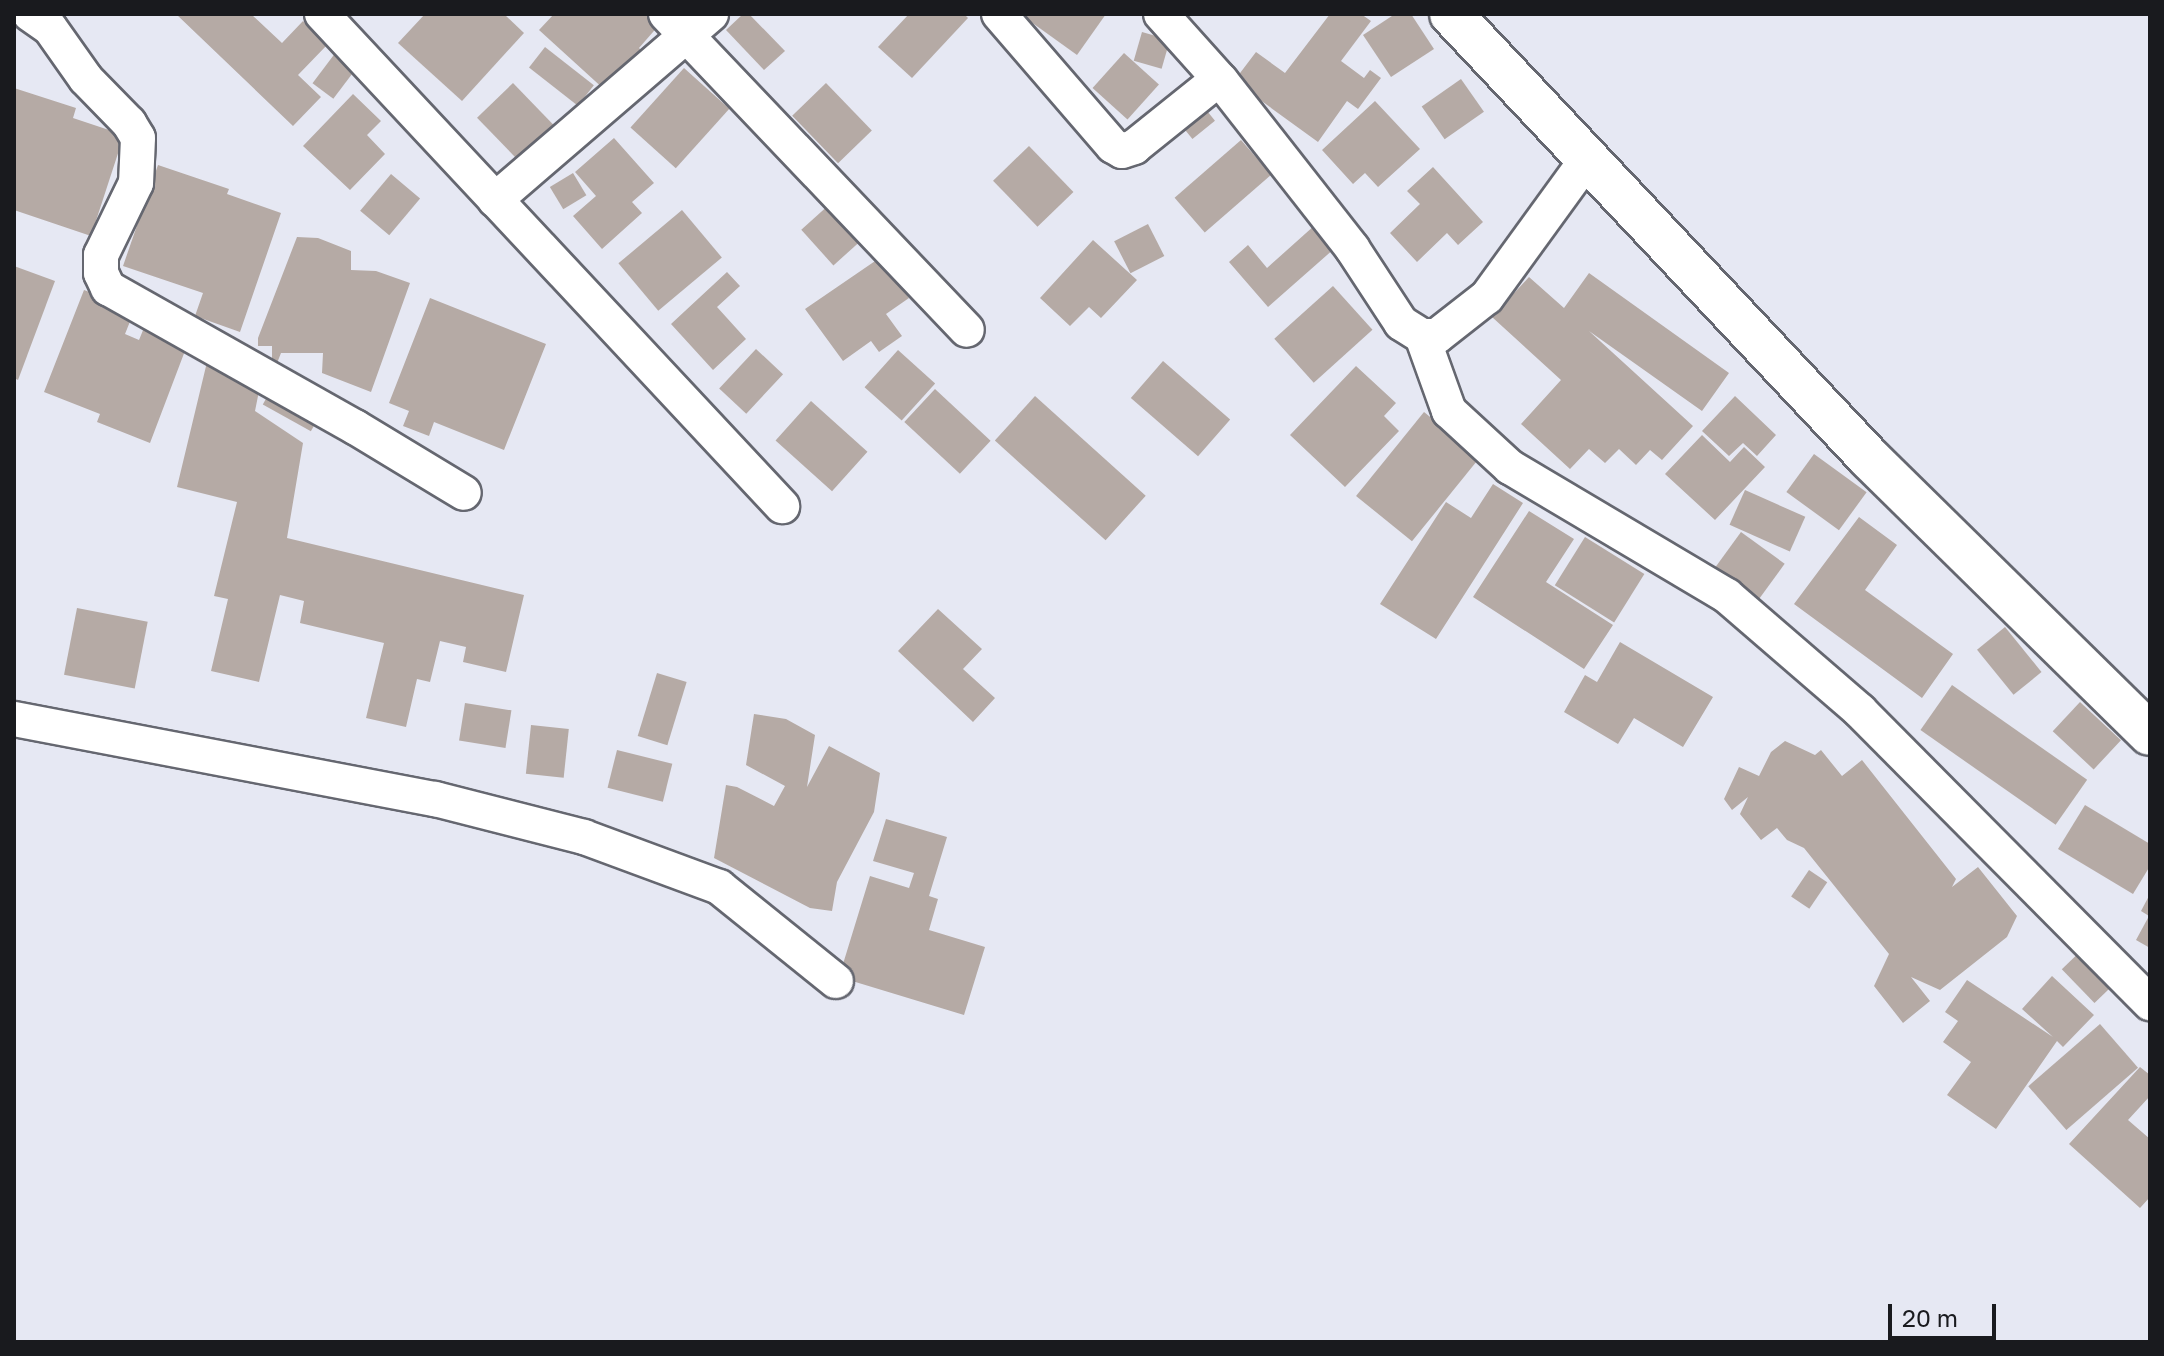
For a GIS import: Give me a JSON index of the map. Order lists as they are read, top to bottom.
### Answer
{
  "scale_bar": "20 m"
}
